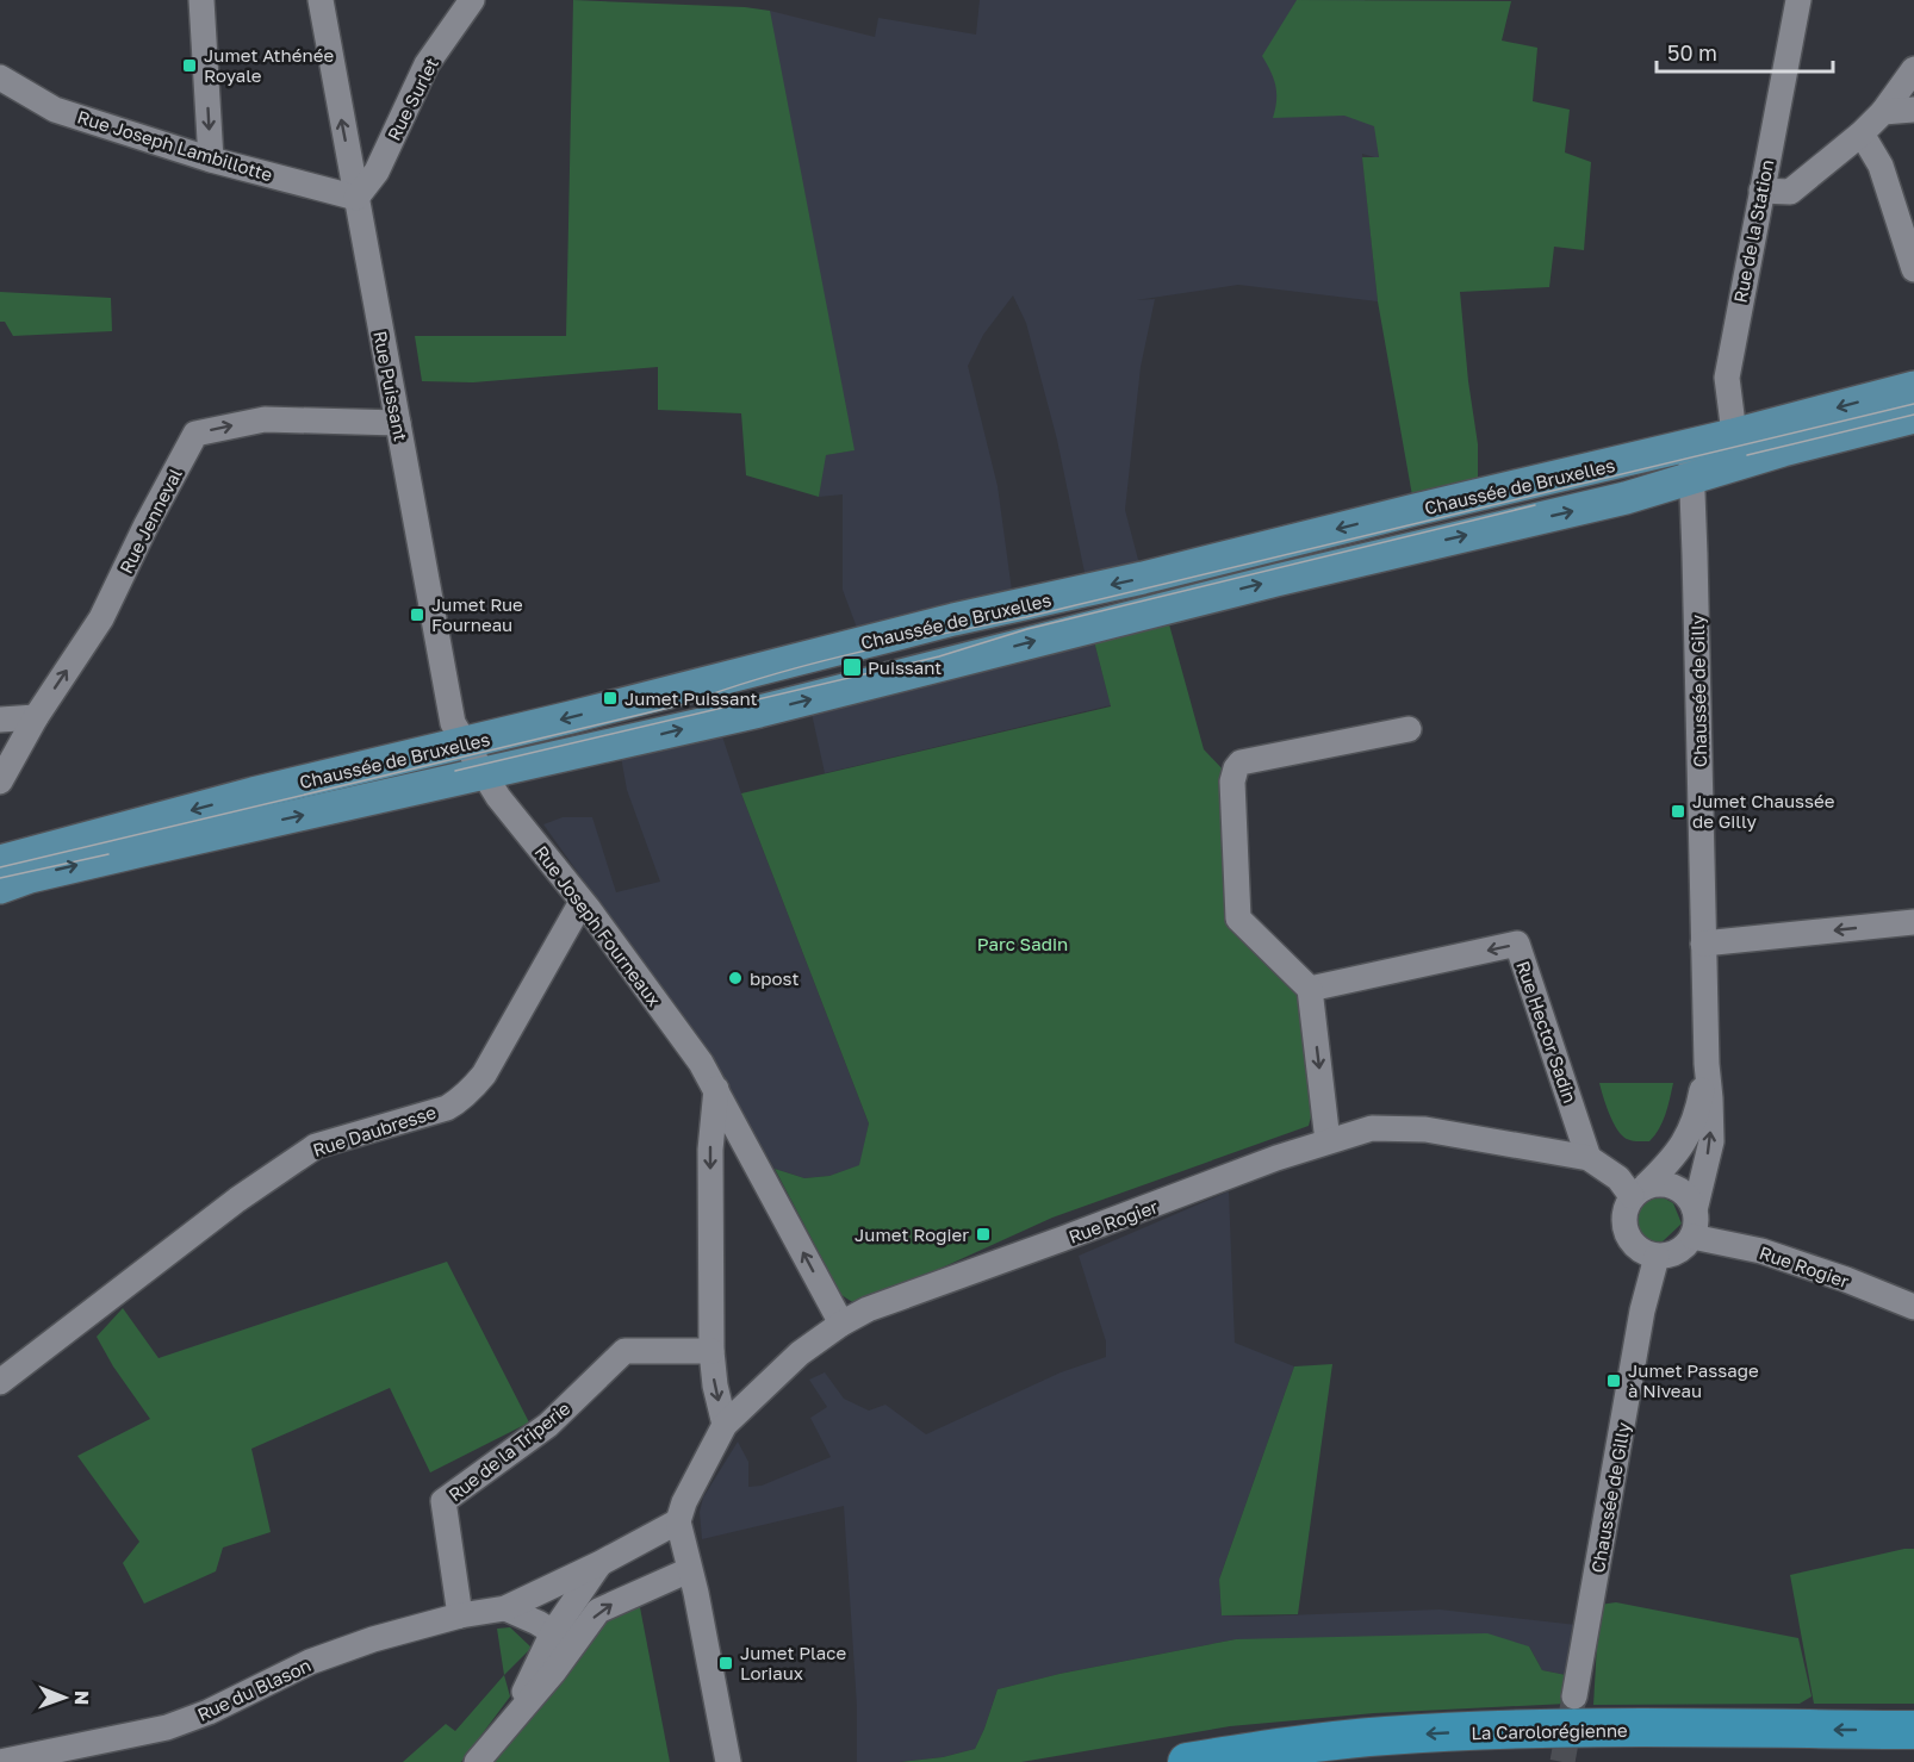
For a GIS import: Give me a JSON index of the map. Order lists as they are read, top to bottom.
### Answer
{
  "streets": {
    "highway": ["La Carolorégienne"],
    "main road": ["Chaussée de Bruxelles"],
    "street": [
      "Rue Surlet",
      "Rue Joseph Lambillotte",
      "Rue de la Station",
      "Rue Puissant",
      "Rue Jenneval",
      "Chaussée de Gilly",
      "Rue Joseph Fourneaux",
      "Rue Hector Sadin",
      "Rue Daubresse",
      "Rue Rogier",
      "Rue de la Triperie",
      "Rue du Blason"
    ]
  },
  "crossings": [
    ["Rue Surlet", "Rue Joseph Lambillotte"],
    ["Rue Surlet", "Rue Puissant"],
    ["Rue Joseph Lambillotte", "Rue Puissant"],
    ["Rue de la Station", "Chaussée de Bruxelles"],
    ["Rue Puissant", "Chaussée de Bruxelles"],
    ["Rue Puissant", "Rue Jenneval"],
    ["Rue Puissant", "Rue Joseph Fourneaux"],
    ["Chaussée de Bruxelles", "Chaussée de Gilly"],
    ["Chaussée de Bruxelles", "Rue Joseph Fourneaux"],
    ["Chaussée de Gilly", "Rue Rogier"],
    ["Rue Joseph Fourneaux", "Rue Daubresse"],
    ["Rue Joseph Fourneaux", "Rue Rogier"],
    ["Rue Hector Sadin", "Rue Rogier"],
    ["Rue Rogier", "Rue du Blason"],
    ["Rue de la Triperie", "Rue du Blason"]
  ],
  "one_way": ["Rue Jenneval", "Rue Joseph Fourneaux", "La Carolorégienne"],
  "parks": ["Parc Sadin"],
  "places": {
    "transit": [
      "Jumet Athénée Royale",
      "Jumet Rue Fourneau",
      "Puissant",
      "Jumet Puissant",
      "Jumet Chaussée de Gilly",
      "Jumet Rogier",
      "Jumet Passage à Niveau",
      "Jumet Place Loriaux"
    ],
    "other": ["bpost"]
  },
  "scale_bar": "50 m",
  "north": "right"
}
